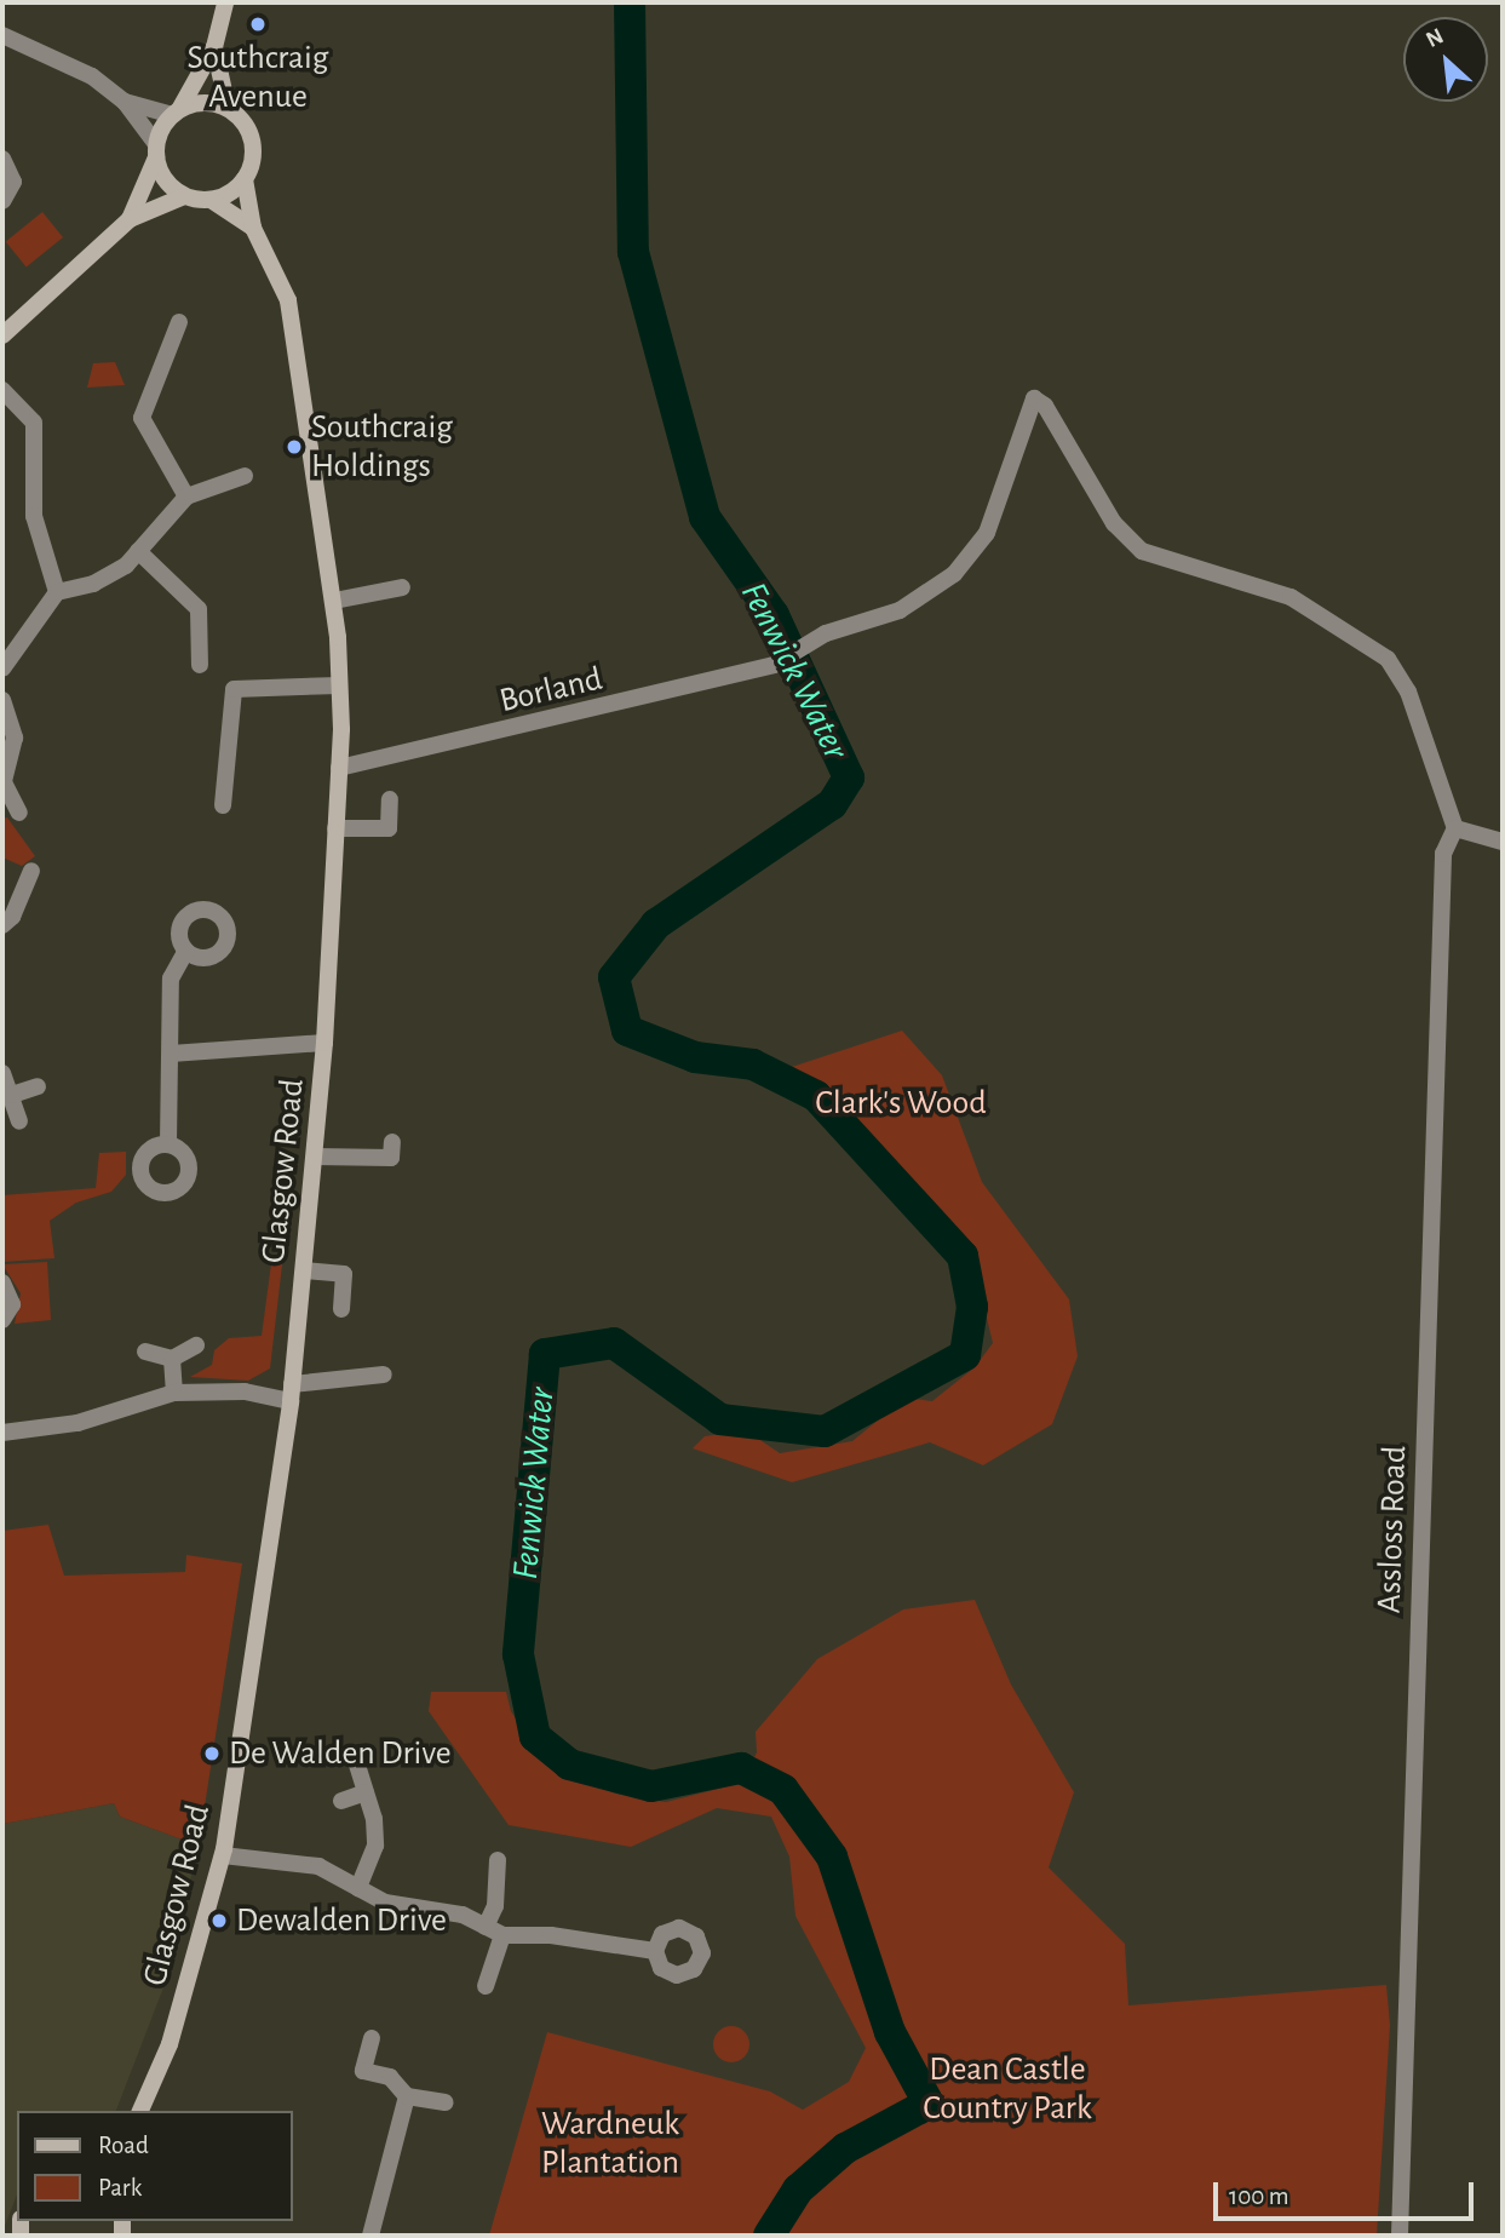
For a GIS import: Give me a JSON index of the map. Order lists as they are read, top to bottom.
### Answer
{
  "streets": {
    "main road": ["Glasgow Road"],
    "street": ["Borland", "Assloss Road"]
  },
  "crossings": [
    ["Borland", "Glasgow Road"],
    ["Borland", "Assloss Road"]
  ],
  "water": ["Fenwick Water"],
  "parks": ["Clark's Wood", "Dean Castle Country Park", "Wardneuk Plantation"],
  "places": [
    "Southcraig Avenue",
    "Southcraig Holdings",
    "De Walden Drive",
    "Dewalden Drive"
  ],
  "legend": ["Road", "Park"],
  "scale_bar": "100 m",
  "north": "top left"
}
